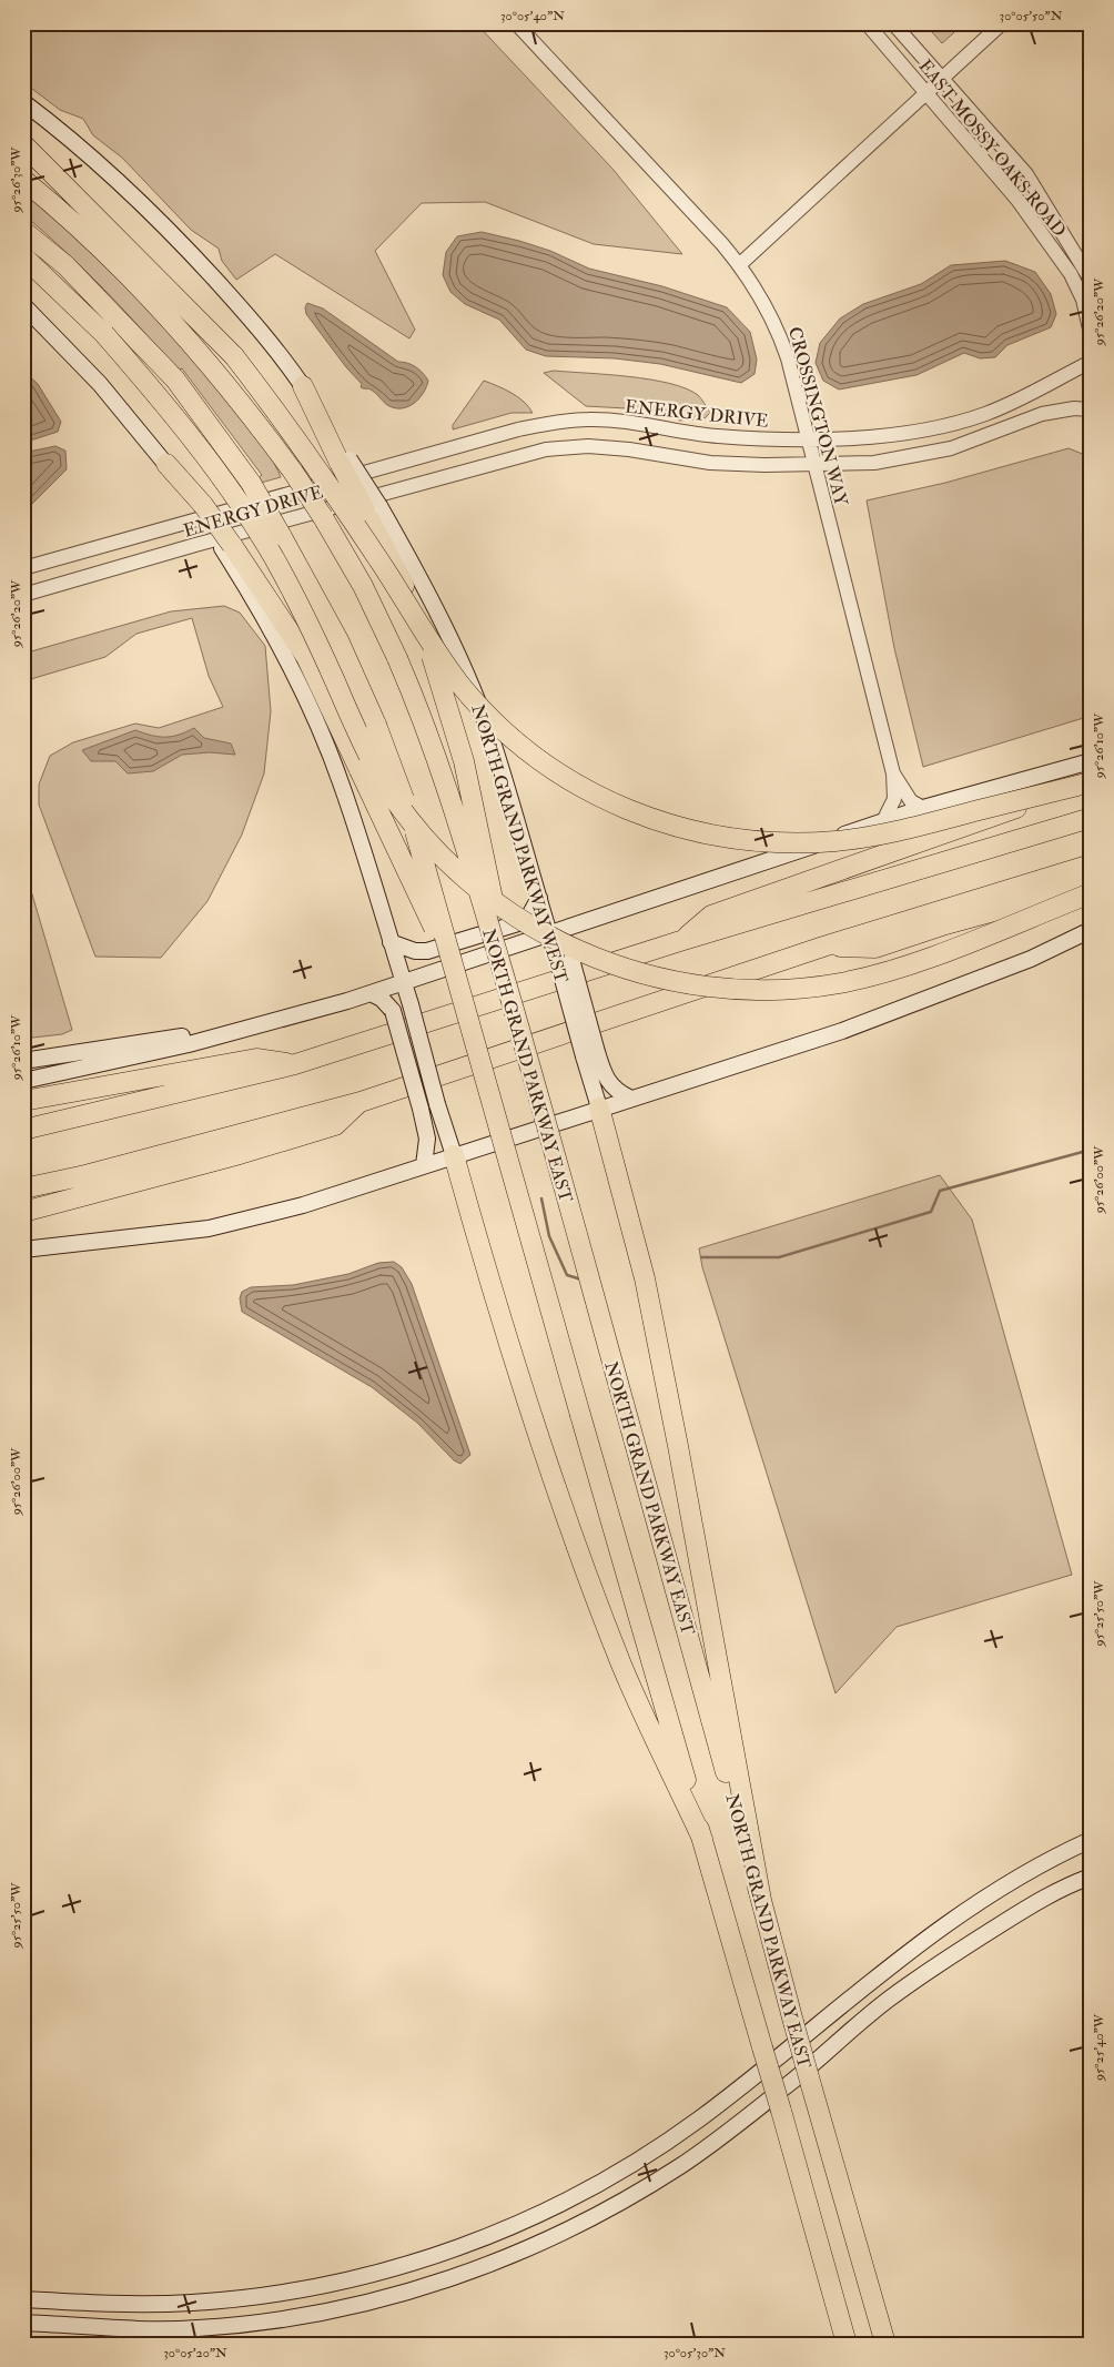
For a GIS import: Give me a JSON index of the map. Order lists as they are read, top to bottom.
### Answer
{
  "streets": {
    "highway": ["NORTH GRAND PARKWAY EAST"],
    "main road": ["NORTH GRAND PARKWAY WEST"],
    "street": ["EAST MOSSY OAKS ROAD", "ENERGY DRIVE", "CROSSINGTON WAY"]
  },
  "crossings": [
    ["ENERGY DRIVE", "CROSSINGTON WAY"]
  ],
  "coordinates": [
    "30°05'40\"N",
    "30°05'50\"N",
    "95°26'30\"W",
    "95°26'20\"W",
    "95°26'10\"W",
    "95°26'00\"W",
    "95°25'50\"W",
    "95°25'40\"W",
    "30°05'20\"N",
    "30°05'30\"N"
  ]
}
